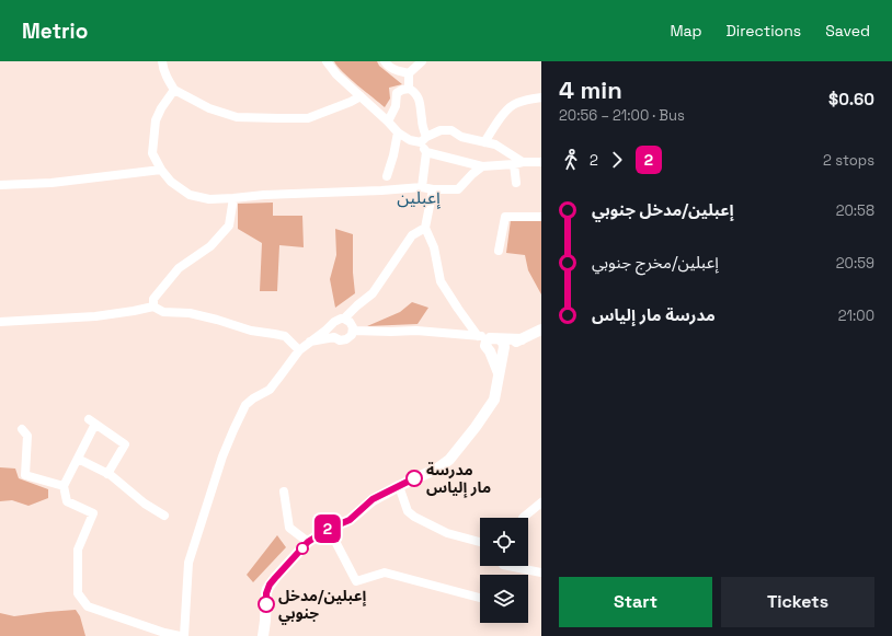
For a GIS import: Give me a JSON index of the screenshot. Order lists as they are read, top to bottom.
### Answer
{
  "districts": ["إعبلين"],
  "places": ["مدرسة مار إلياس", "إعبلين/مدخل جنوبي"],
  "lines": ["bus line 2"],
  "page": {
    "header": "Metrio",
    "nav": ["Map", "Directions", "Saved"],
    "on_map": "2",
    "heading": ["4 min", "20:56 – 21:00 · Bus", "$0.60"],
    "legs": ["2", "2", "2 stops"],
    "list": [
      {
        "name": "إعبلين/مدخل جنوبي",
        "value": "20:58"
      },
      {
        "name": "إعبلين/مخرج جنوبي",
        "value": "20:59"
      },
      {
        "name": "مدرسة مار إلياس",
        "value": "21:00"
      }
    ],
    "buttons": ["Start", "Tickets"]
  }
}
